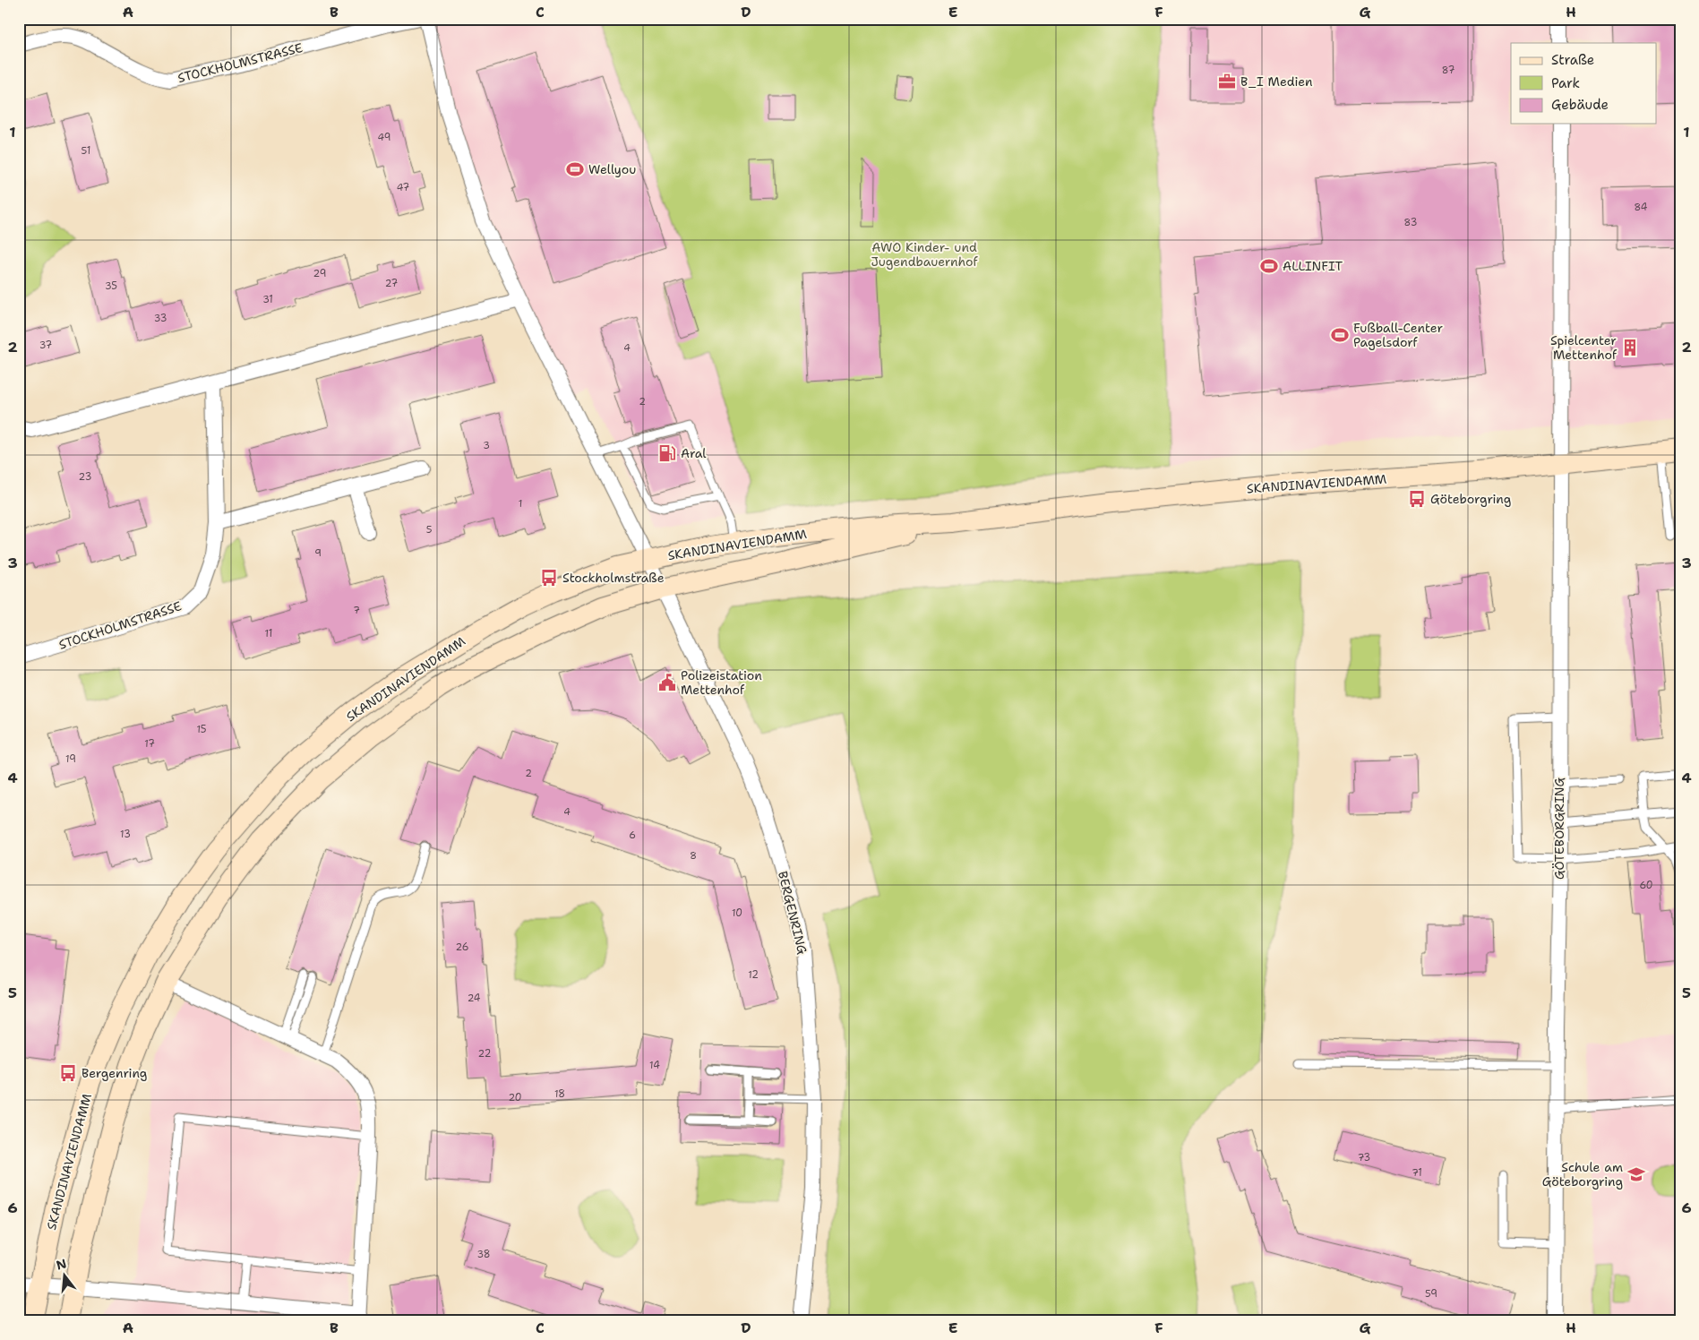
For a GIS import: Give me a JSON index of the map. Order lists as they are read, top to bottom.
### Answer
{
  "streets": {
    "main road": ["SKANDINAVIENDAMM"],
    "street": ["STOCKHOLMSTRASSE", "GÖTEBORGRING", "BERGENRING"]
  },
  "crossings": [
    ["SKANDINAVIENDAMM", "GÖTEBORGRING"],
    ["SKANDINAVIENDAMM", "BERGENRING"]
  ],
  "parks": ["AWO Kinder- und Jugendbauernhof"],
  "places": {
    "office": ["B_I Medien"],
    "sports": ["Wellyou", "ALLINFIT", "Fußball-Center Pagelsdorf"],
    "building": ["Spielcenter Mettenhof"],
    "fuel station": ["Aral"],
    "bus stop": ["Göteborgring", "Stockholmstraße", "Bergenring"],
    "public building": ["Polizeistation Mettenhof"],
    "school or university": ["Schule am Göteborgring"]
  },
  "house_numbers": [
    "87",
    "49",
    "51",
    "47",
    "84",
    "83",
    "29",
    "27",
    "35",
    "31",
    "33",
    "37",
    "4",
    "2",
    "3",
    "23",
    "1",
    "5",
    "9",
    "7",
    "11",
    "15",
    "17",
    "19",
    "2",
    "4",
    "13",
    "6",
    "8",
    "60",
    "10",
    "26",
    "12",
    "24",
    "22",
    "14",
    "18",
    "20",
    "73",
    "71",
    "38",
    "59"
  ],
  "legend": ["Straße", "Park", "Gebäude"],
  "north": "top",
  "grid": {
    "columns": [
      "A",
      "B",
      "C",
      "D",
      "E",
      "F",
      "G",
      "H"
    ],
    "rows": [
      "1",
      "2",
      "3",
      "4",
      "5",
      "6"
    ]
  }
}
